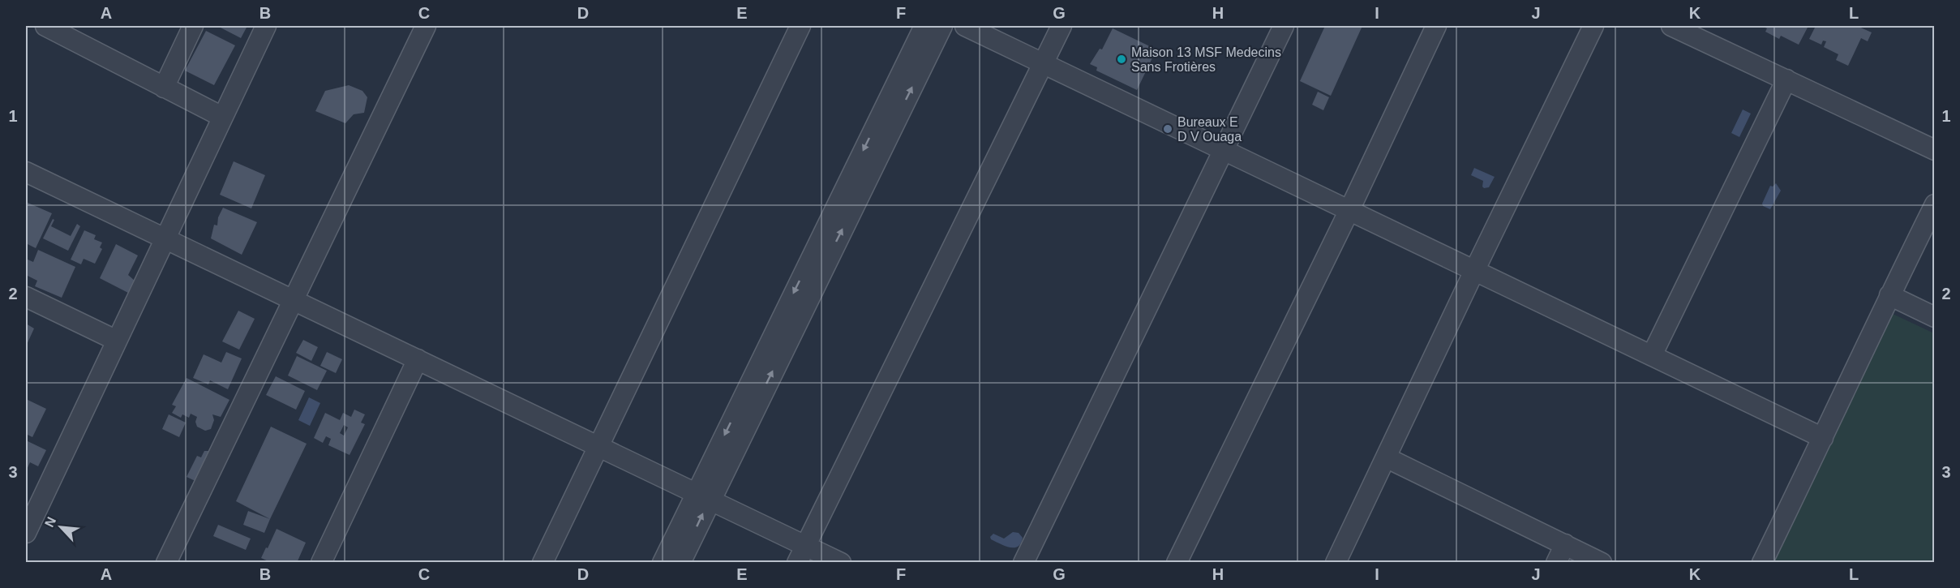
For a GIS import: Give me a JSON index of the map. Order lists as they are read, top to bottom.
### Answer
{
  "places": ["Maison 13 MSF Medecins Sans Frotières", "Bureaux E D V Ouaga"],
  "north": "top left",
  "grid": {
    "columns": [
      "A",
      "B",
      "C",
      "D",
      "E",
      "F",
      "G",
      "H",
      "I",
      "J",
      "K",
      "L"
    ],
    "rows": ["1", "2", "3"]
  }
}
